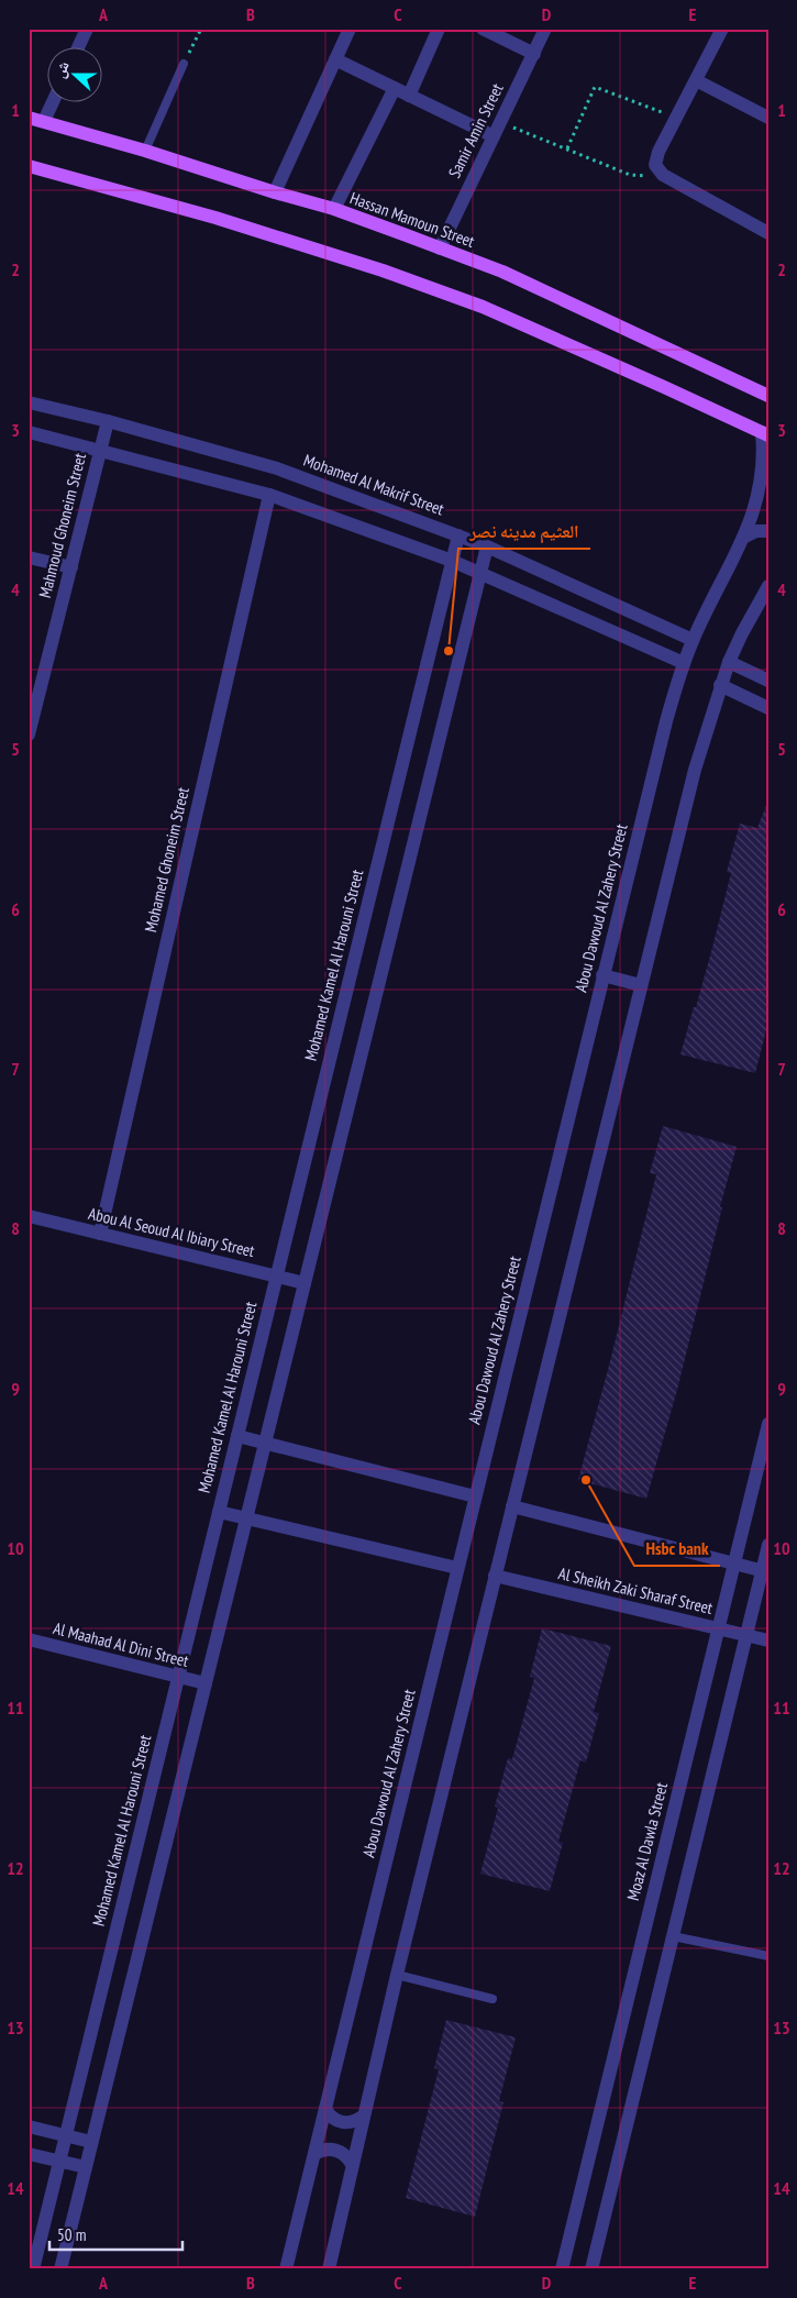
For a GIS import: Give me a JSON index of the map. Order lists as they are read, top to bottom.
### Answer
{
  "streets": {
    "main road": ["Hassan Mamoun Street"],
    "street": [
      "Samir Amin Street",
      "Mohamed Al Makrif Street",
      "Mahmoud Ghoneim Street",
      "Mohamed Ghoneim Street",
      "Abou Dawoud Al Zahery Street",
      "Mohamed Kamel Al Harouni Street",
      "Abou Al Seoud Al Ibiary Street",
      "Al Sheikh Zaki Sharaf Street",
      "Al Maahad Al Dini Street",
      "Moaz Al Dawla Street"
    ]
  },
  "crossings": [
    ["Samir Amin Street", "Hassan Mamoun Street"],
    ["Mohamed Al Makrif Street", "Mahmoud Ghoneim Street"],
    ["Mohamed Al Makrif Street", "Abou Dawoud Al Zahery Street"],
    ["Mohamed Al Makrif Street", "Mohamed Kamel Al Harouni Street"],
    ["Mohamed Ghoneim Street", "Abou Al Seoud Al Ibiary Street"],
    ["Mohamed Kamel Al Harouni Street", "Abou Al Seoud Al Ibiary Street"],
    ["Mohamed Kamel Al Harouni Street", "Al Maahad Al Dini Street"],
    ["Al Sheikh Zaki Sharaf Street", "Moaz Al Dawla Street"]
  ],
  "places": ["العثيم مدينه نصر", "Hsbc bank"],
  "scale_bar": "50 m",
  "north": "left",
  "grid": {
    "columns": [
      "A",
      "B",
      "C",
      "D",
      "E"
    ],
    "rows": [
      "1",
      "2",
      "3",
      "4",
      "5",
      "6",
      "7",
      "8",
      "9",
      "10",
      "11",
      "12",
      "13",
      "14"
    ]
  }
}
